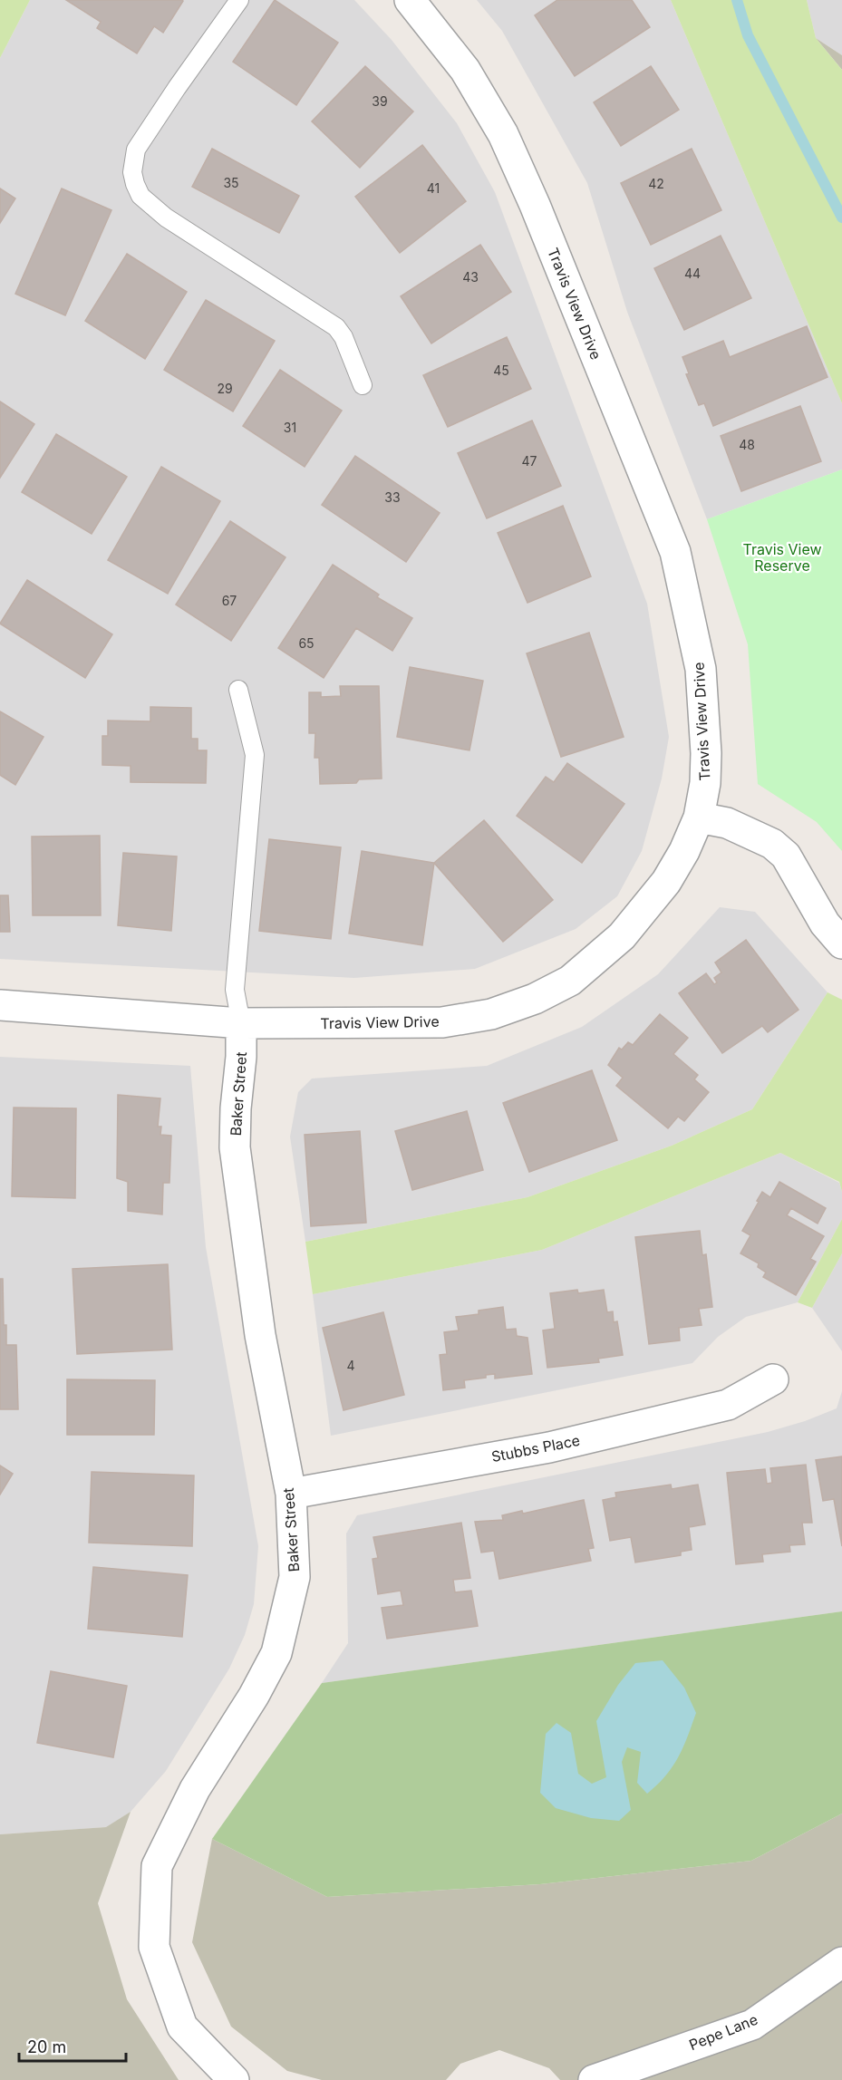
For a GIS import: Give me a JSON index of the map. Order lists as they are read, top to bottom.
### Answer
{
  "streets": {
    "street": [
      "Travis View Drive",
      "Baker Street",
      "Stubbs Place",
      "Pepe Lane"
    ]
  },
  "crossings": [
    ["Travis View Drive", "Baker Street"],
    ["Baker Street", "Stubbs Place"]
  ],
  "parks": ["Travis View Reserve"],
  "house_numbers": [
    "39",
    "35",
    "42",
    "41",
    "44",
    "43",
    "45",
    "29",
    "31",
    "48",
    "47",
    "33",
    "67",
    "65",
    "4"
  ],
  "scale_bar": "20 m"
}
